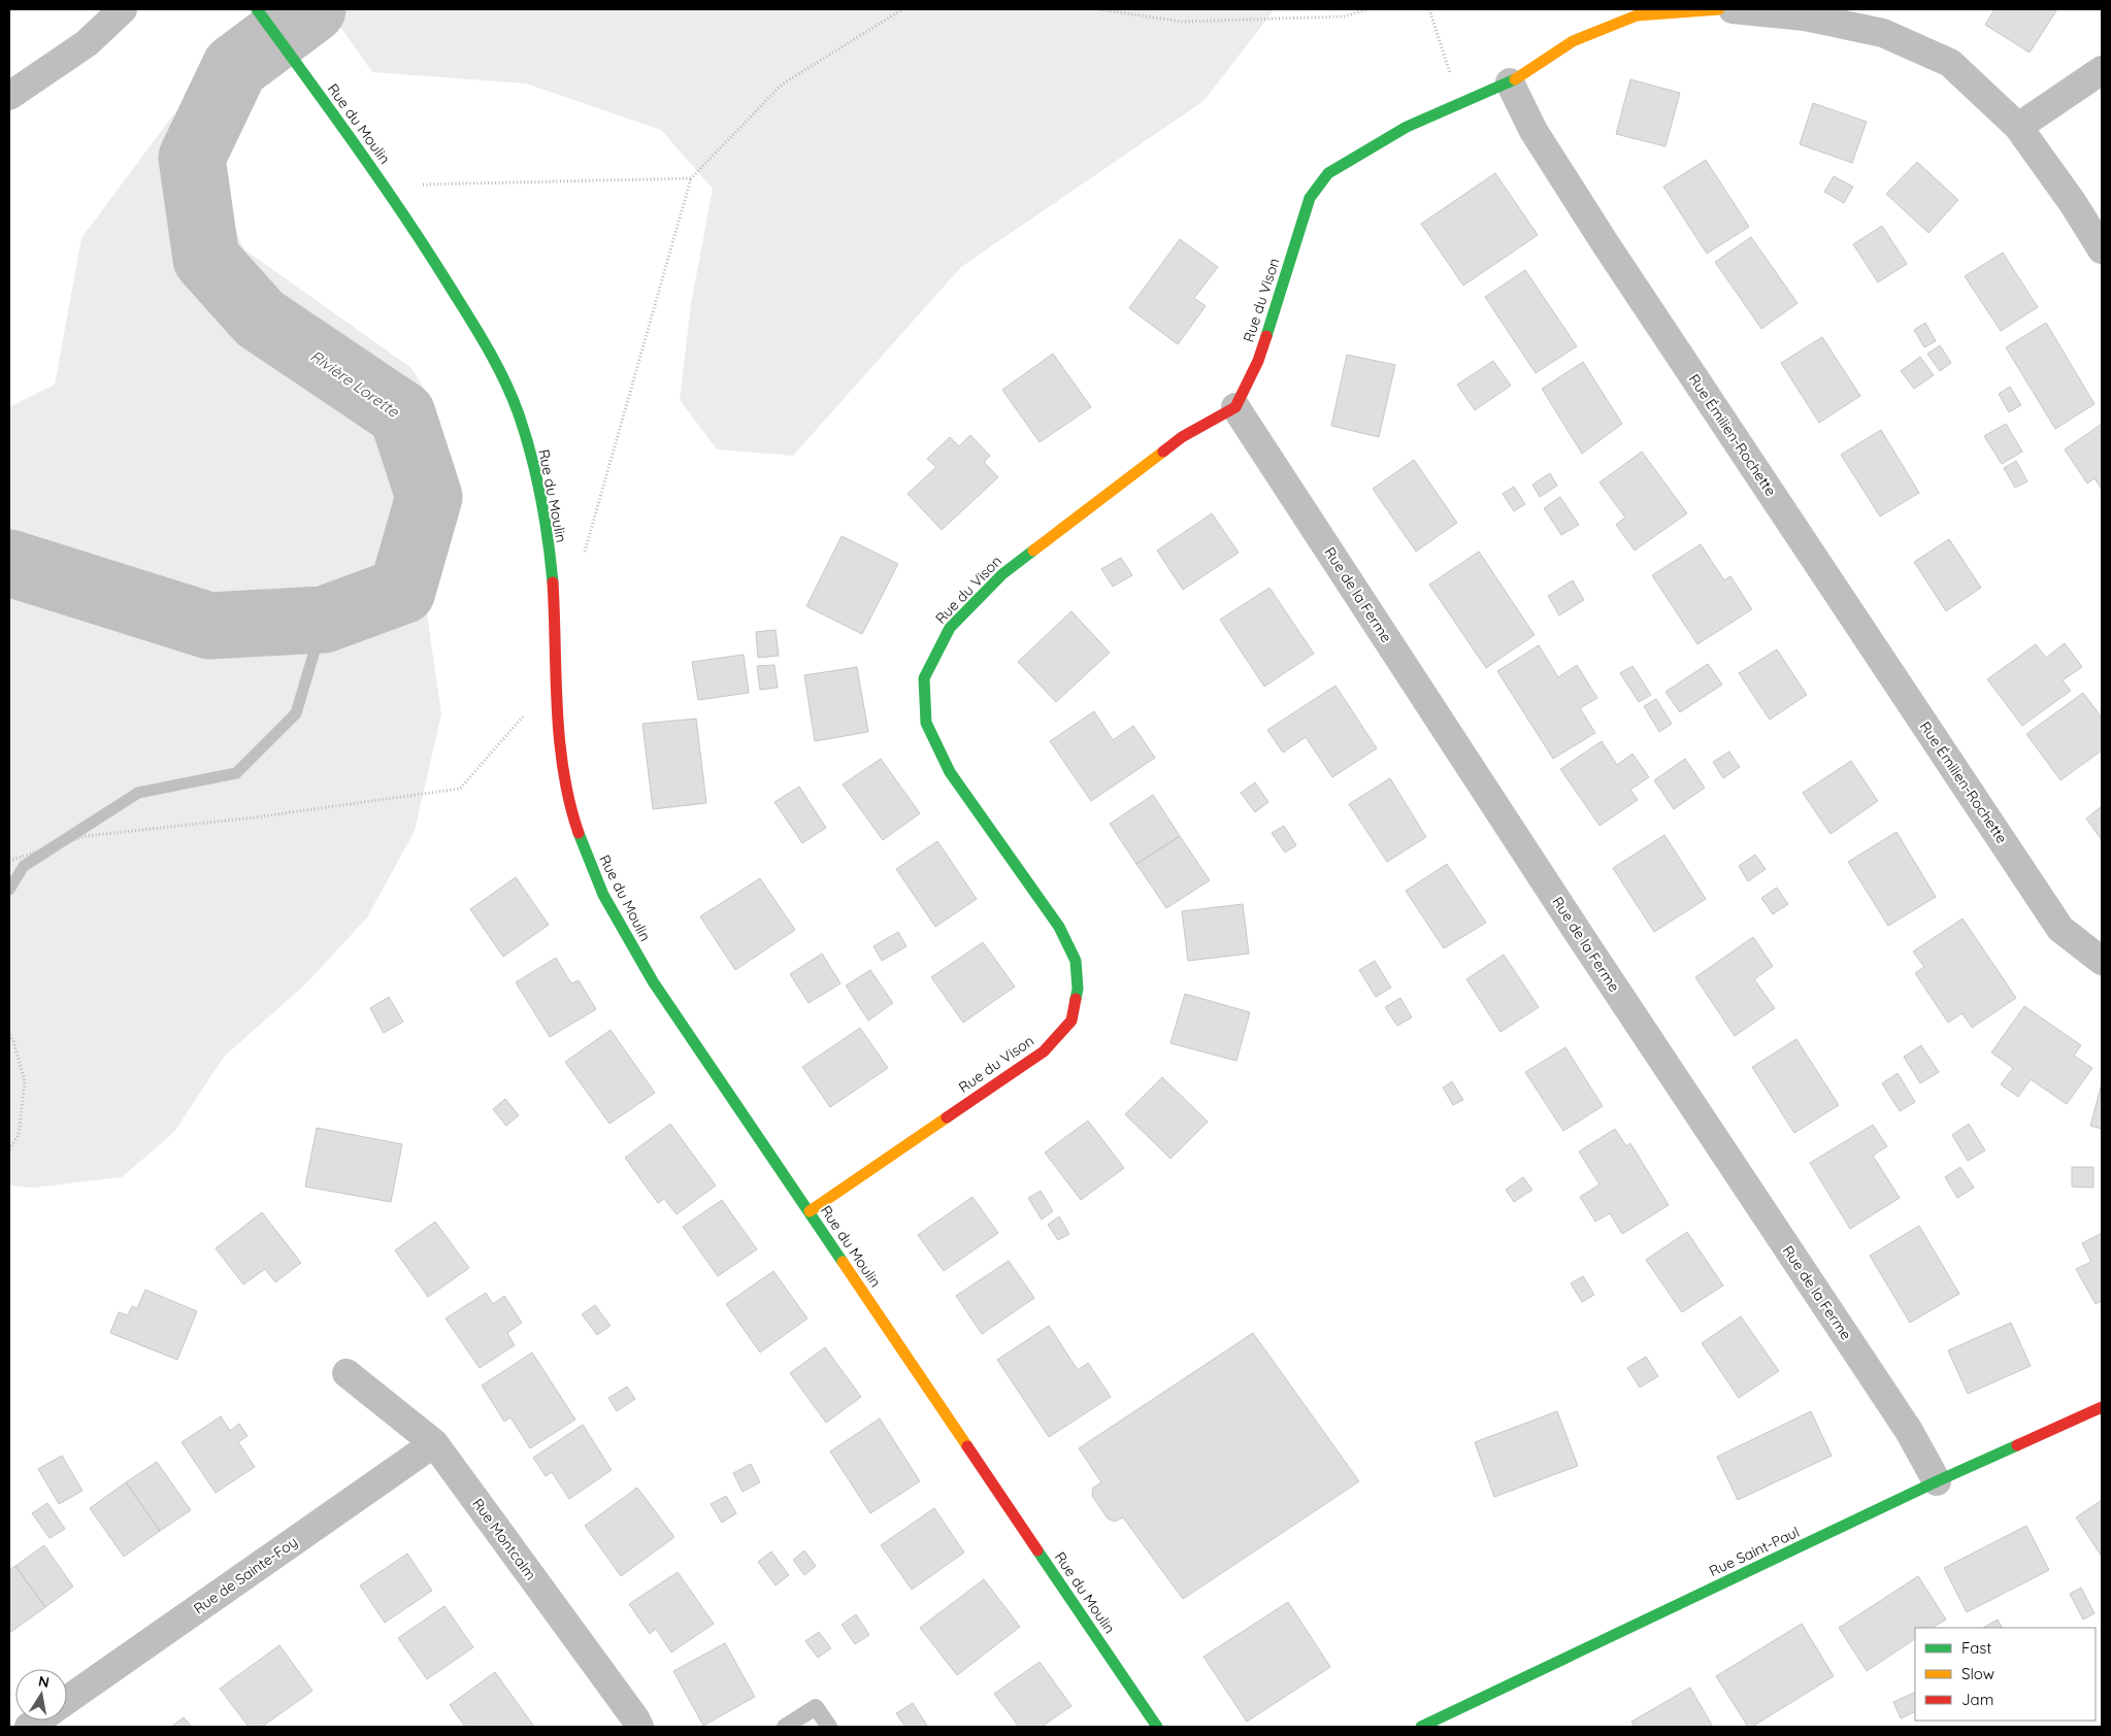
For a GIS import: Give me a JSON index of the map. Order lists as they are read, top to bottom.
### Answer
{
  "streets": {
    "street": [
      "Rue du Moulin",
      "Rue du Vison",
      "Rue Émilien-Rochette",
      "Rue de la Ferme",
      "Rue Montcalm",
      "Rue Saint-Paul",
      "Rue de Sainte-Foy"
    ]
  },
  "crossings": [
    ["Rue du Moulin", "Rue du Vison"],
    ["Rue du Vison", "Rue Émilien-Rochette"],
    ["Rue du Vison", "Rue de la Ferme"],
    ["Rue de la Ferme", "Rue Saint-Paul"],
    ["Rue Montcalm", "Rue de Sainte-Foy"]
  ],
  "water": ["Rivière Lorette"],
  "legend": ["Fast", "Slow", "Jam"],
  "north": "top"
}
